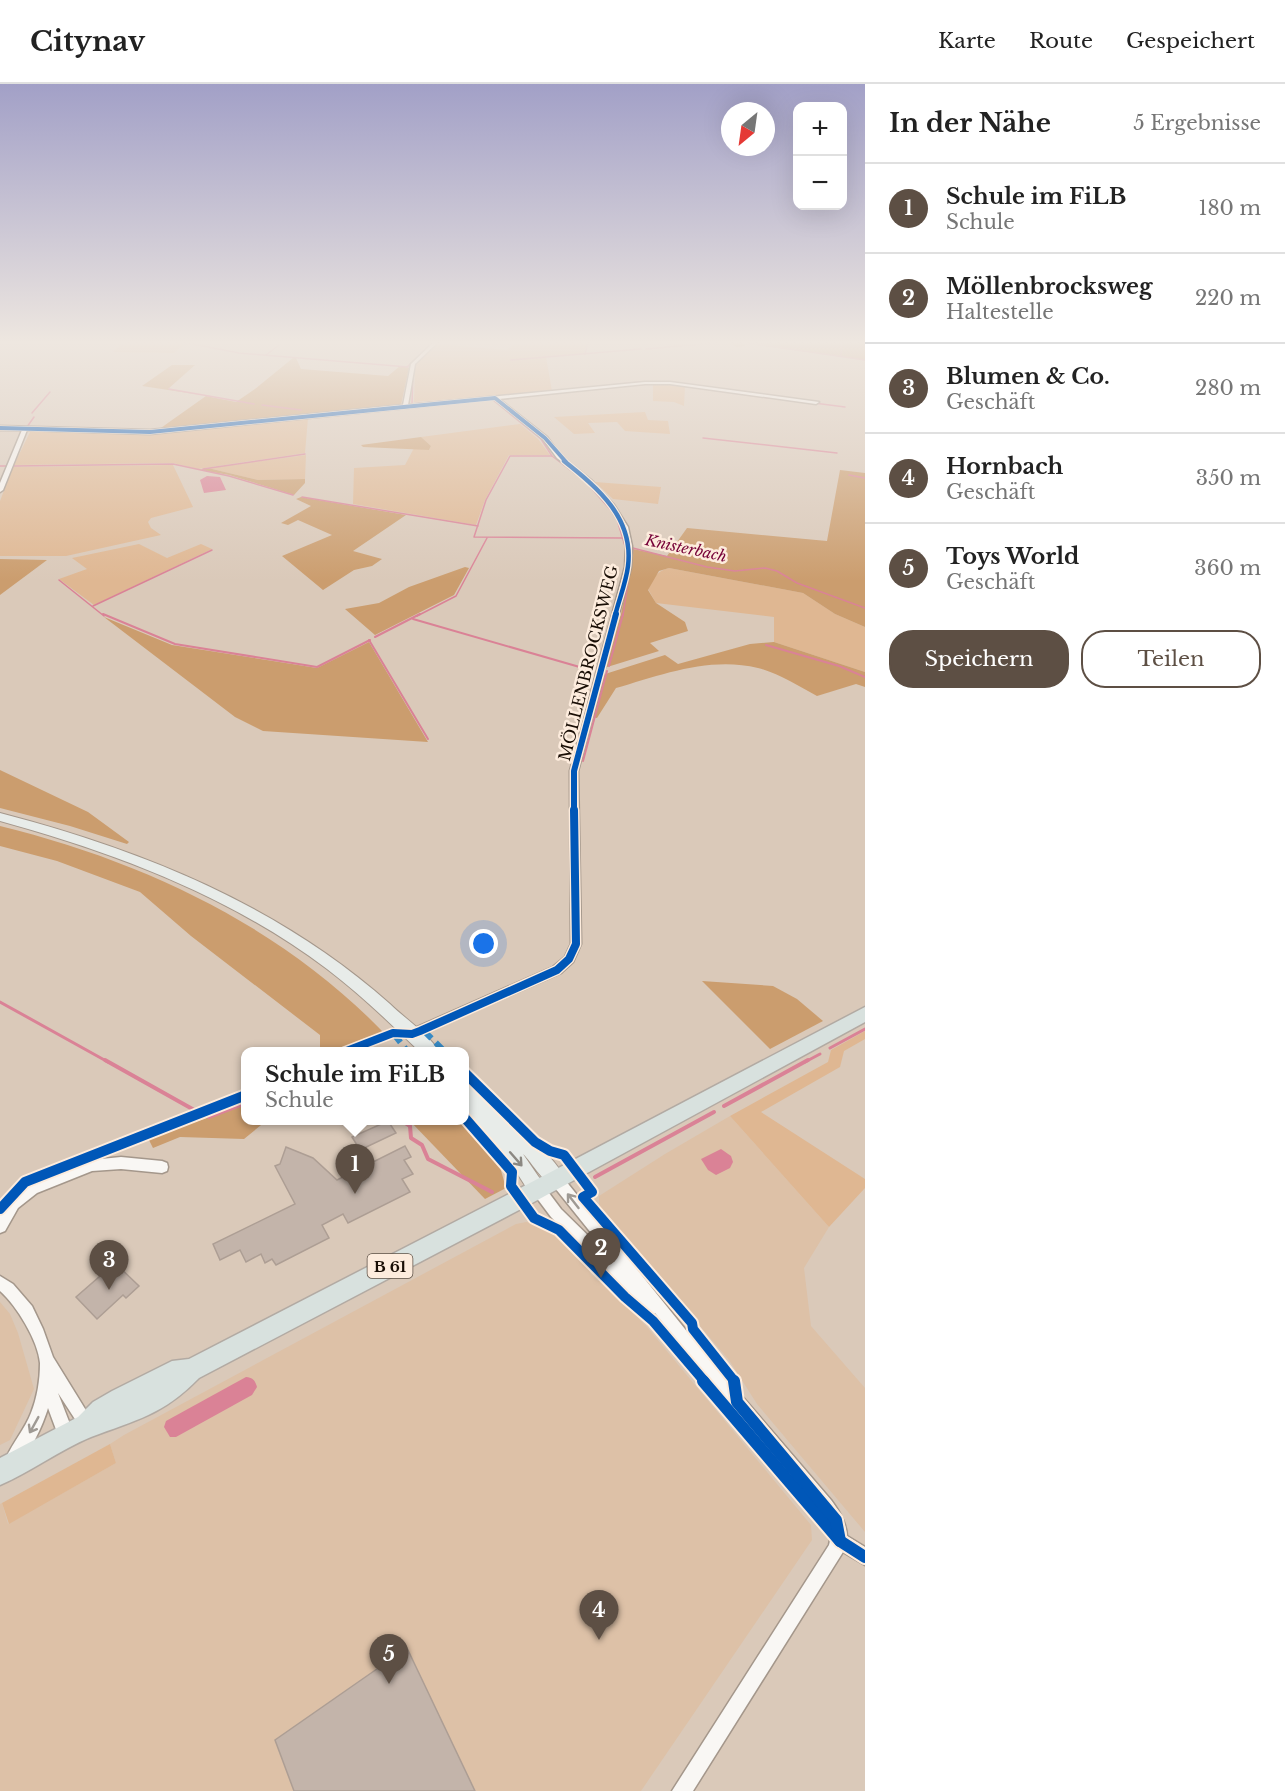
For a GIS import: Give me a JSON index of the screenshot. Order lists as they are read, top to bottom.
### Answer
{
  "streets": {
    "main road": ["B 61"],
    "street": ["MÖLLENBROCKSWEG"]
  },
  "water": ["Knisterbach"],
  "north": "bottom left",
  "page": {
    "header": "Citynav",
    "nav": ["Karte", "Route", "Gespeichert"],
    "heading": ["In der Nähe", "5 Ergebnisse"],
    "map_buttons": ["+", "−"],
    "list": [
      {
        "mark": "1",
        "name": "Schule im FiLB",
        "note": "Schule",
        "value": "180 m"
      },
      {
        "mark": "2",
        "name": "Möllenbrocksweg",
        "note": "Haltestelle",
        "value": "220 m"
      },
      {
        "mark": "3",
        "name": "Blumen & Co.",
        "note": "Geschäft",
        "value": "280 m"
      },
      {
        "mark": "4",
        "name": "Hornbach",
        "note": "Geschäft",
        "value": "350 m"
      },
      {
        "mark": "5",
        "name": "Toys World",
        "note": "Geschäft",
        "value": "360 m"
      }
    ],
    "buttons": ["Speichern", "Teilen"],
    "popup": ["Schule im FiLB", "Schule"],
    "pins": [
      "1",
      "2",
      "3",
      "4",
      "5"
    ]
  }
}
